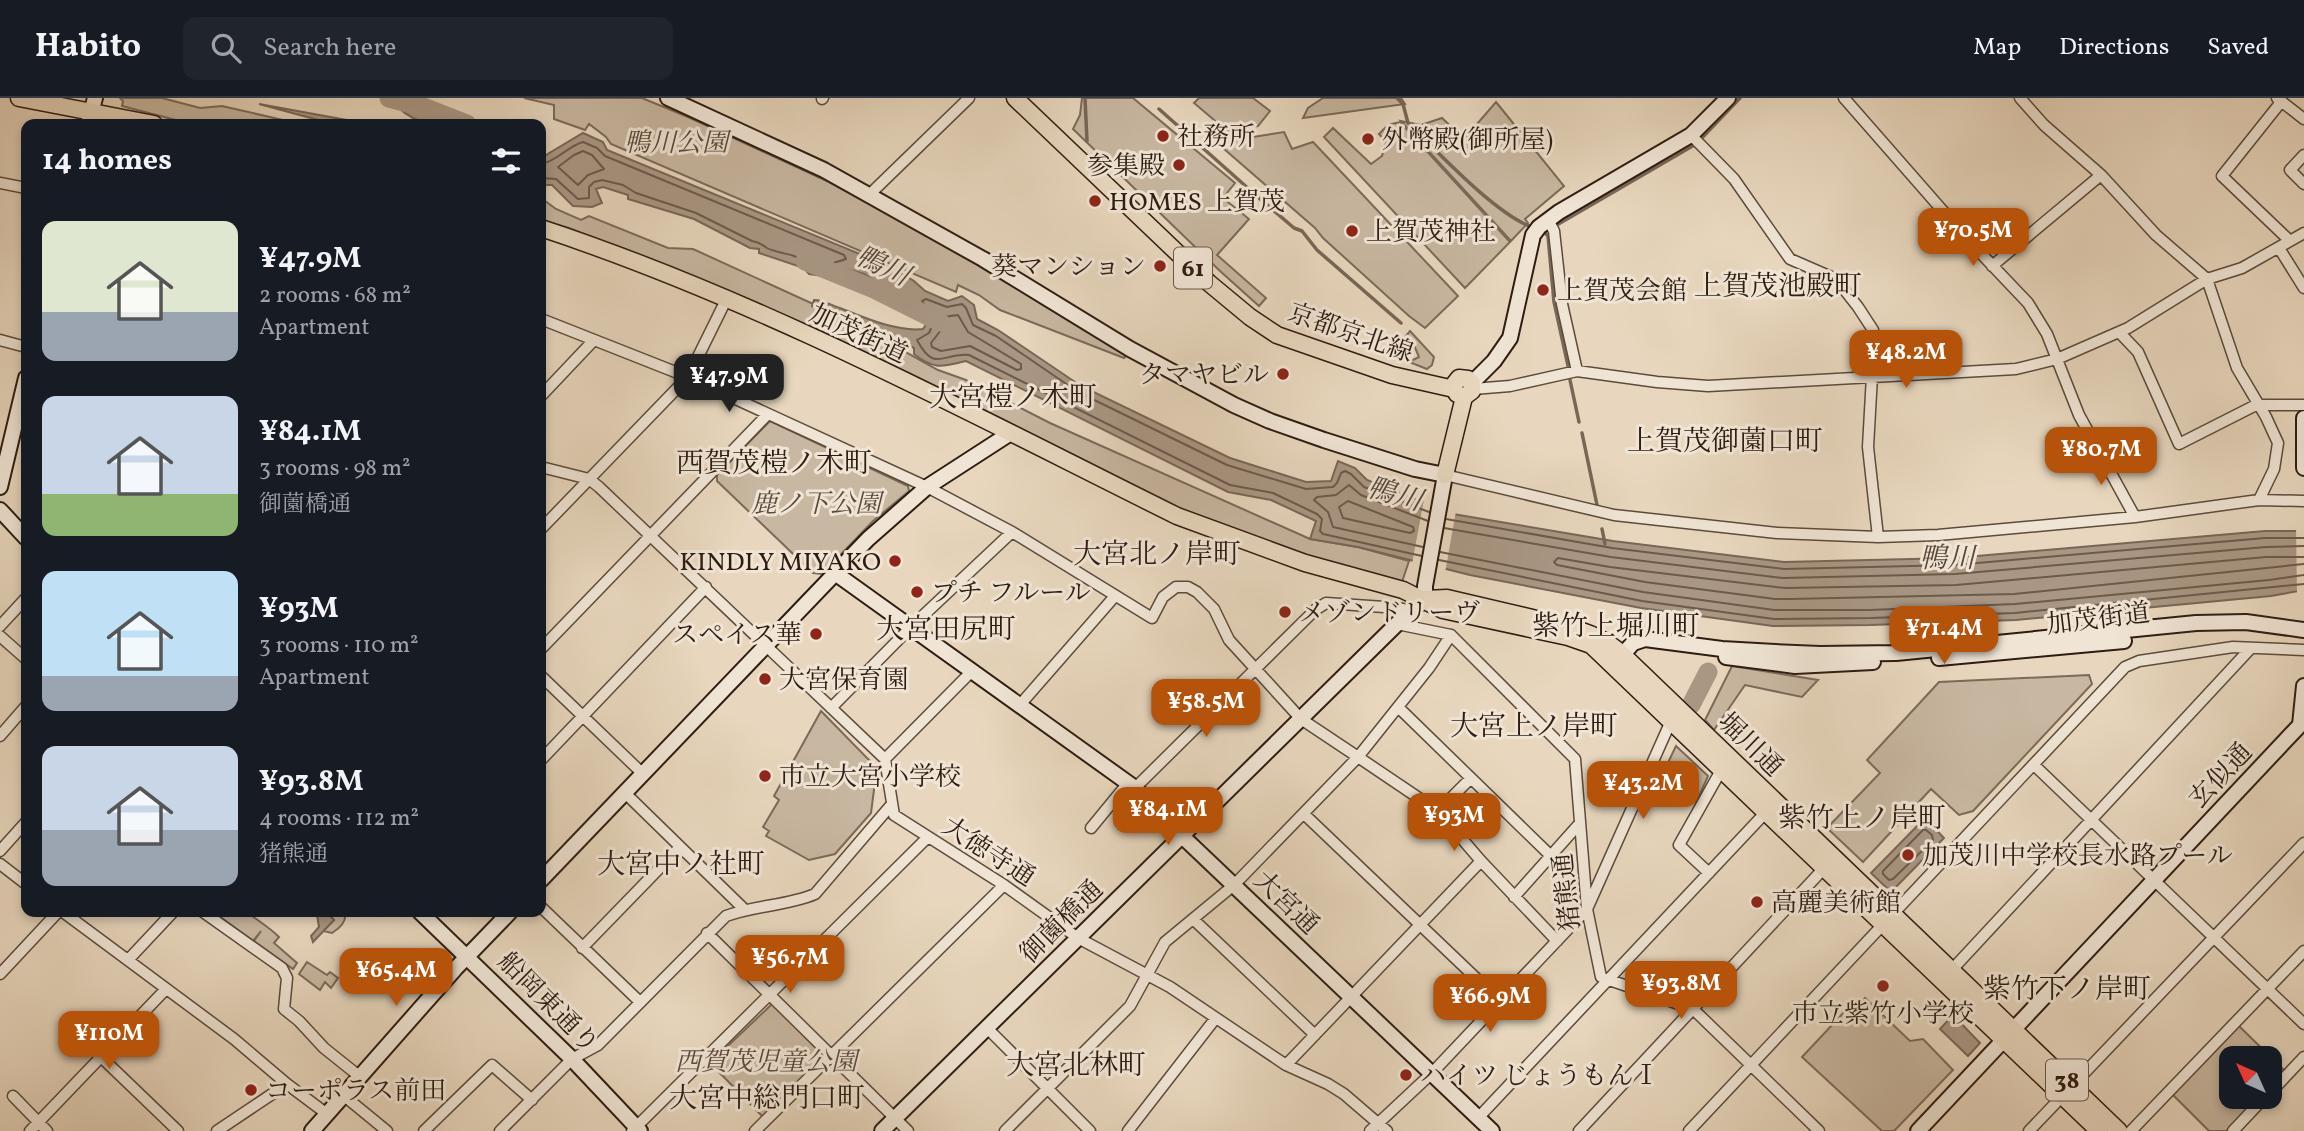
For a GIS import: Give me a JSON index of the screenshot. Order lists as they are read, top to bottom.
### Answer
{
  "streets": {
    "main road": [
      "61",
      "京都京北線",
      "加茂街道",
      "堀川通",
      "38"
    ],
    "street": [
      "玄似通",
      "大徳寺通",
      "猪熊通",
      "大宮通",
      "御薗橋通",
      "船岡東通り"
    ]
  },
  "crossings": [
    ["加茂街道", "堀川通"],
    ["加茂街道", "御薗橋通"],
    ["堀川通", "玄似通"],
    ["大徳寺通", "御薗橋通"],
    ["大宮通", "御薗橋通"]
  ],
  "districts": [
    "上賀茂池殿町",
    "大宮榿ノ木町",
    "上賀茂御薗口町",
    "西賀茂榿ノ木町",
    "大宮北ノ岸町",
    "紫竹上堀川町",
    "大宮田尻町",
    "大宮上ノ岸町",
    "紫竹上ノ岸町",
    "大宮中ノ社町",
    "紫竹下ノ岸町",
    "大宮北林町",
    "大宮中総門口町"
  ],
  "water": ["鴨川"],
  "parks": ["鴨川公園", "鹿ノ下公園", "西賀茂児童公園"],
  "places": [
    "社務所",
    "外幣殿(御所屋)",
    "参集殿",
    "HOMES 上賀茂",
    "上賀茂神社",
    "葵マンション",
    "上賀茂会館",
    "タマヤビル",
    "KINDLY MIYAKO",
    "プチ フルール",
    "メゾンドリーヴ",
    "スペイス華",
    "大宮保育園",
    "市立大宮小学校",
    "加茂川中学校長水路プール",
    "高麗美術館",
    "市立紫竹小学校",
    "ハイツ じょうもんⅠ",
    "コーポラス前田"
  ],
  "north": "top left",
  "page": {
    "header": "Habito",
    "search": "Search here",
    "nav": ["Map", "Directions", "Saved"],
    "heading": "14 homes",
    "list": [
      {
        "name": "¥47.9M",
        "note": "2 rooms · 68 m² · Apartment"
      },
      {
        "name": "¥84.1M",
        "note": "3 rooms · 98 m² · 御薗橋通"
      },
      {
        "name": "¥93M",
        "note": "3 rooms · 110 m² · Apartment"
      },
      {
        "name": "¥93.8M",
        "note": "4 rooms · 112 m² · 猪熊通"
      }
    ],
    "price": [
      "¥70.5M",
      "¥48.2M",
      "¥47.9M",
      "¥80.7M",
      "¥71.4M",
      "¥58.5M",
      "¥43.2M",
      "¥84.1M",
      "¥93M",
      "¥56.7M",
      "¥65.4M",
      "¥93.8M",
      "¥66.9M",
      "¥110M"
    ]
  }
}
